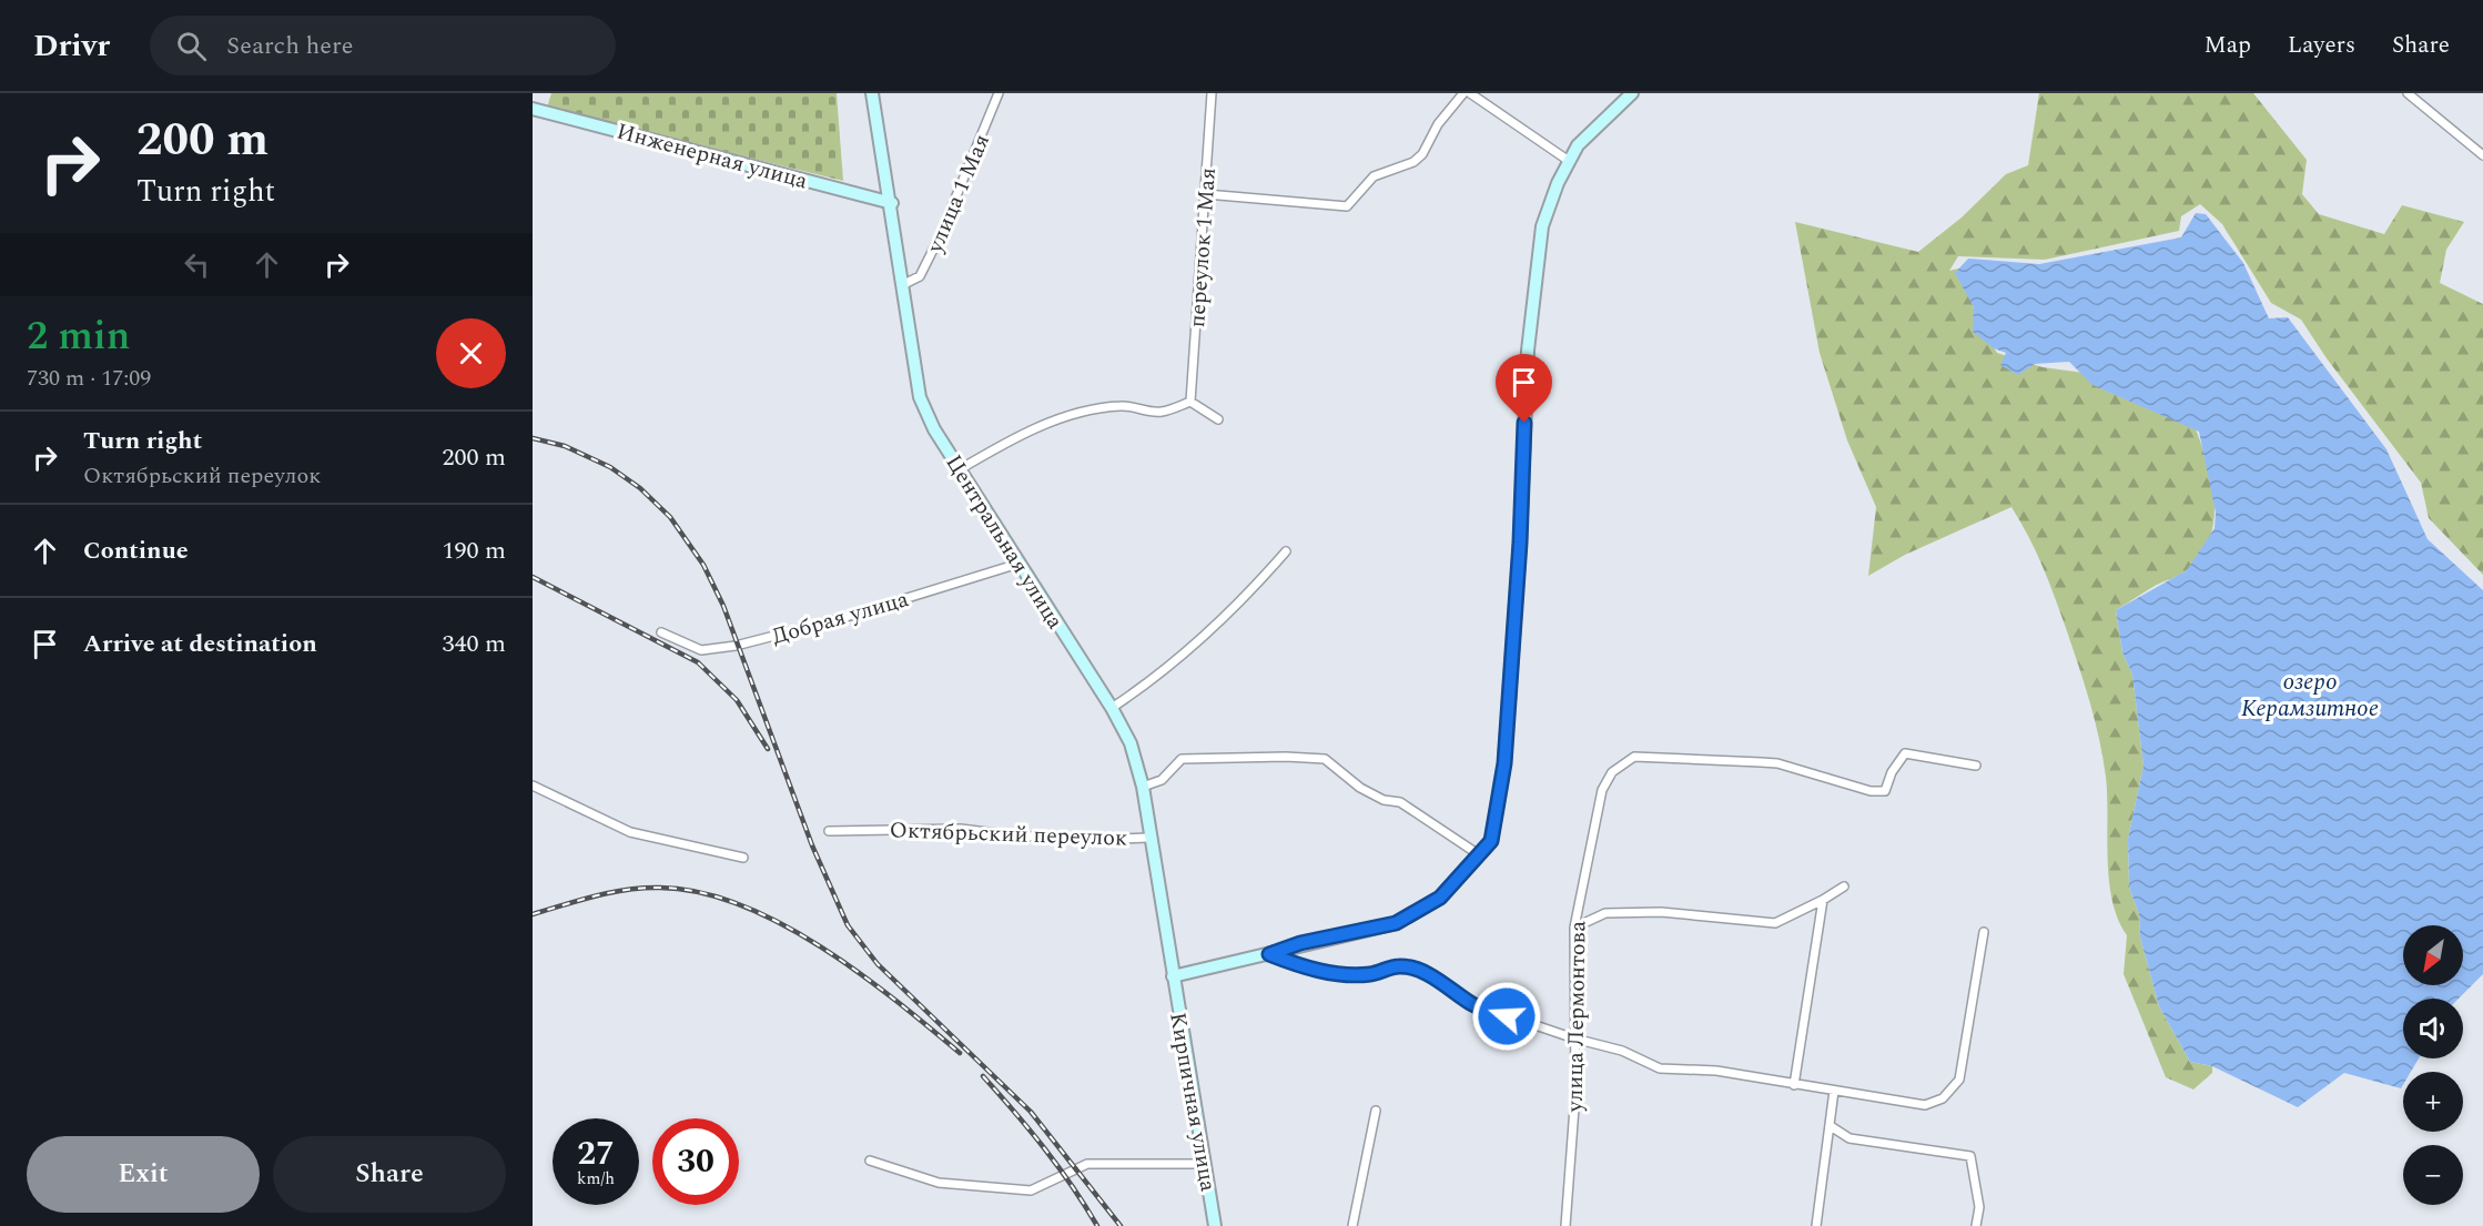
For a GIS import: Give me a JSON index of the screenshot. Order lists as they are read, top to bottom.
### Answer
{
  "streets": {
    "street": [
      "Инженерная улица",
      "улица 1 Мая",
      "переулок 1 Мая",
      "Центральная улица",
      "Добрая улица",
      "Октябрьский переулок",
      "улица Лермонтова",
      "Кирпичная улица"
    ]
  },
  "crossings": [
    ["Инженерная улица", "Центральная улица"],
    ["улица 1 Мая", "Центральная улица"],
    ["Центральная улица", "Добрая улица"],
    ["Центральная улица", "Октябрьский переулок"],
    ["Центральная улица", "Кирпичная улица"]
  ],
  "water": ["озеро Керамзитное"],
  "north": "bottom left",
  "page": {
    "header": "Drivr",
    "search": "Search here",
    "nav": ["Map", "Layers", "Share"],
    "turn": ["200 m", "Turn right"],
    "heading": ["2 min", "730 m · 17:09"],
    "list": [
      {
        "name": "Turn right",
        "note": "Октябрьский переулок",
        "value": "200 m"
      },
      {
        "name": "Continue",
        "value": "190 m"
      },
      {
        "name": "Arrive at destination",
        "value": "340 m"
      }
    ],
    "map_buttons": ["+", "−"],
    "speed": "27 km/h",
    "limit": "30",
    "buttons": ["Exit", "Share"]
  }
}
